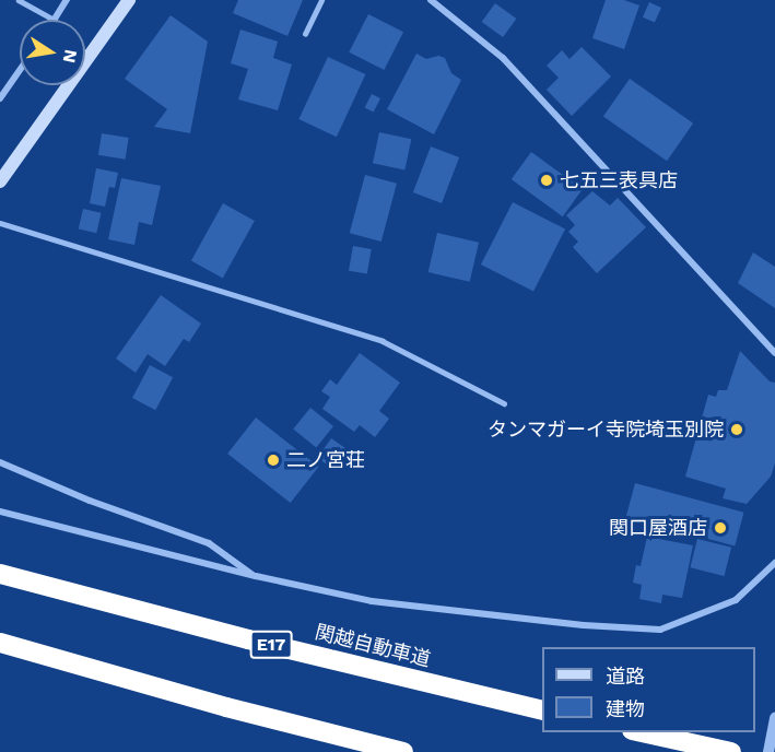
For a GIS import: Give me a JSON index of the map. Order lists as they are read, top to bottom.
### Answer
{
  "streets": {
    "highway": ["E17", "関越自動車道"]
  },
  "places": [
    "七五三表具店",
    "タンマガーイ寺院埼玉別院",
    "二ノ宮荘",
    "関口屋酒店"
  ],
  "legend": ["道路", "建物"],
  "north": "right"
}
